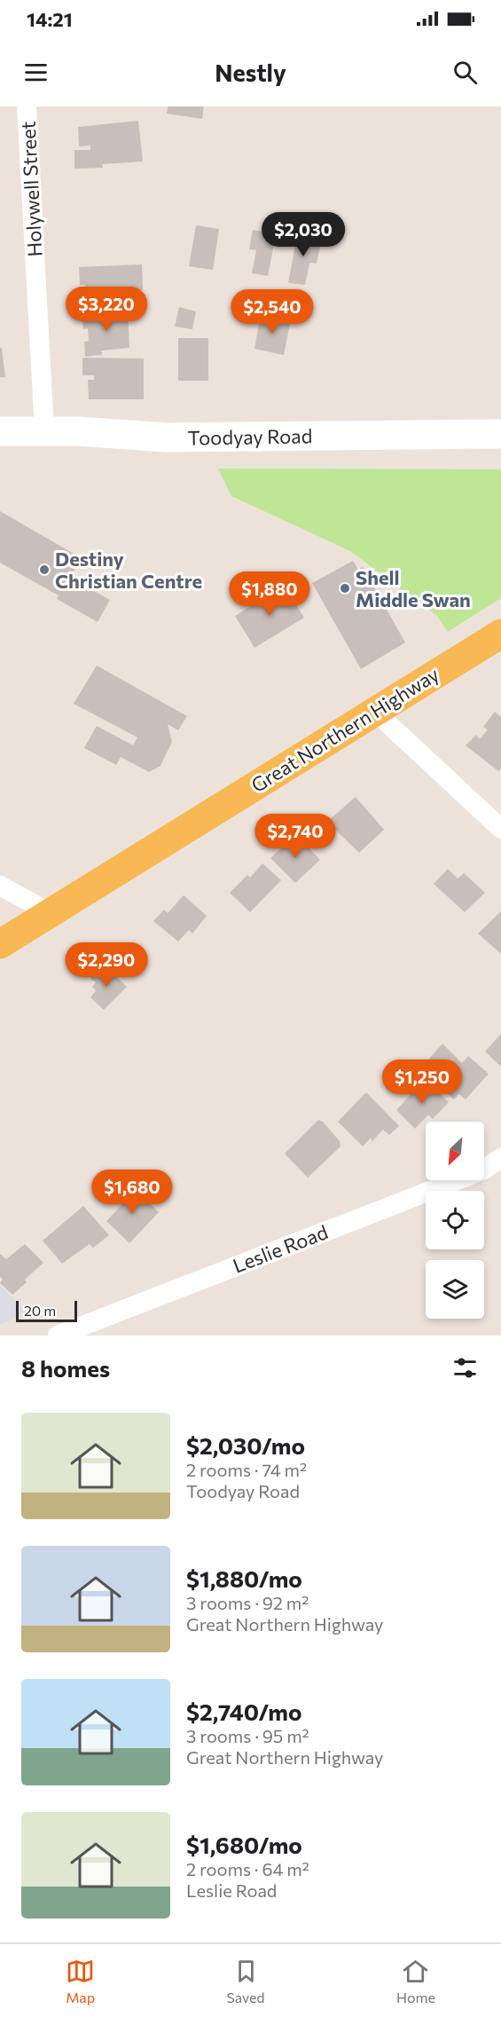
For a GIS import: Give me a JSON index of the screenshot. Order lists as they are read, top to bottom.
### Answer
{
  "streets": {
    "main road": ["Toodyay Road", "Great Northern Highway"],
    "street": ["Holywell Street", "Leslie Road"]
  },
  "crossings": [
    ["Holywell Street", "Toodyay Road"]
  ],
  "places": ["Destiny Christian Centre", "Shell Middle Swan"],
  "scale_bar": "20 m",
  "north": "bottom left",
  "page": {
    "status": "14:21",
    "header": "Nestly",
    "price": [
      "$2,030",
      "$3,220",
      "$2,540",
      "$1,880",
      "$2,740",
      "$2,290",
      "$1,250",
      "$1,680"
    ],
    "scale": "20 m",
    "heading": "8 homes",
    "list": [
      {
        "name": "$2,030/mo",
        "note": "2 rooms · 74 m² · Toodyay Road"
      },
      {
        "name": "$1,880/mo",
        "note": "3 rooms · 92 m² · Great Northern Highway"
      },
      {
        "name": "$2,740/mo",
        "note": "3 rooms · 95 m² · Great Northern Highway"
      },
      {
        "name": "$1,680/mo",
        "note": "2 rooms · 64 m² · Leslie Road"
      }
    ],
    "tabs": ["Map", "Saved", "Home"]
  }
}
